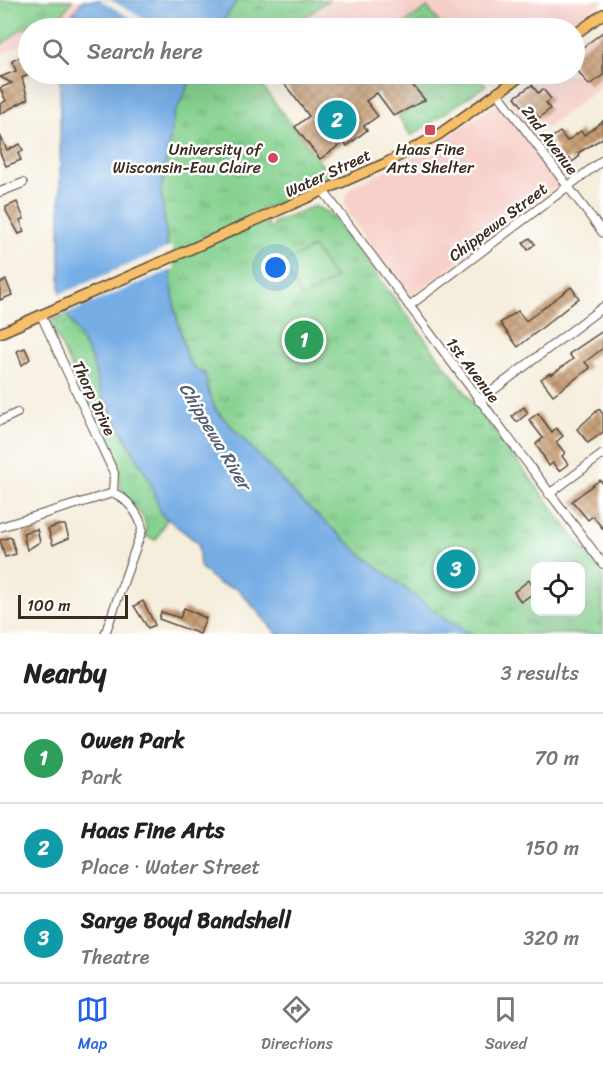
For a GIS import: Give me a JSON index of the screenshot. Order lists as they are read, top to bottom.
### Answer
{
  "streets": {
    "main road": ["Water Street"],
    "street": [
      "2nd Avenue",
      "Chippewa Street",
      "1st Avenue",
      "Thorp Drive"
    ]
  },
  "crossings": [
    ["2nd Avenue", "Water Street"],
    ["2nd Avenue", "Chippewa Street"],
    ["Water Street", "1st Avenue"],
    ["Water Street", "Thorp Drive"],
    ["Chippewa Street", "1st Avenue"]
  ],
  "water": ["Chippewa River"],
  "places": {
    "transit": ["Haas Fine Arts Shelter"],
    "other": ["University of Wisconsin-Eau Claire"]
  },
  "scale_bar": "100 m",
  "page": {
    "search": "Search here",
    "pins": ["2", "1", "3"],
    "scale": "100 m",
    "heading": ["Nearby", "3 results"],
    "list": [
      {
        "mark": "1",
        "name": "Owen Park",
        "note": "Park",
        "value": "70 m"
      },
      {
        "mark": "2",
        "name": "Haas Fine Arts",
        "note": "Place · Water Street",
        "value": "150 m"
      },
      {
        "mark": "3",
        "name": "Sarge Boyd Bandshell",
        "note": "Theatre",
        "value": "320 m"
      }
    ],
    "nav": ["Map", "Directions", "Saved"]
  }
}
